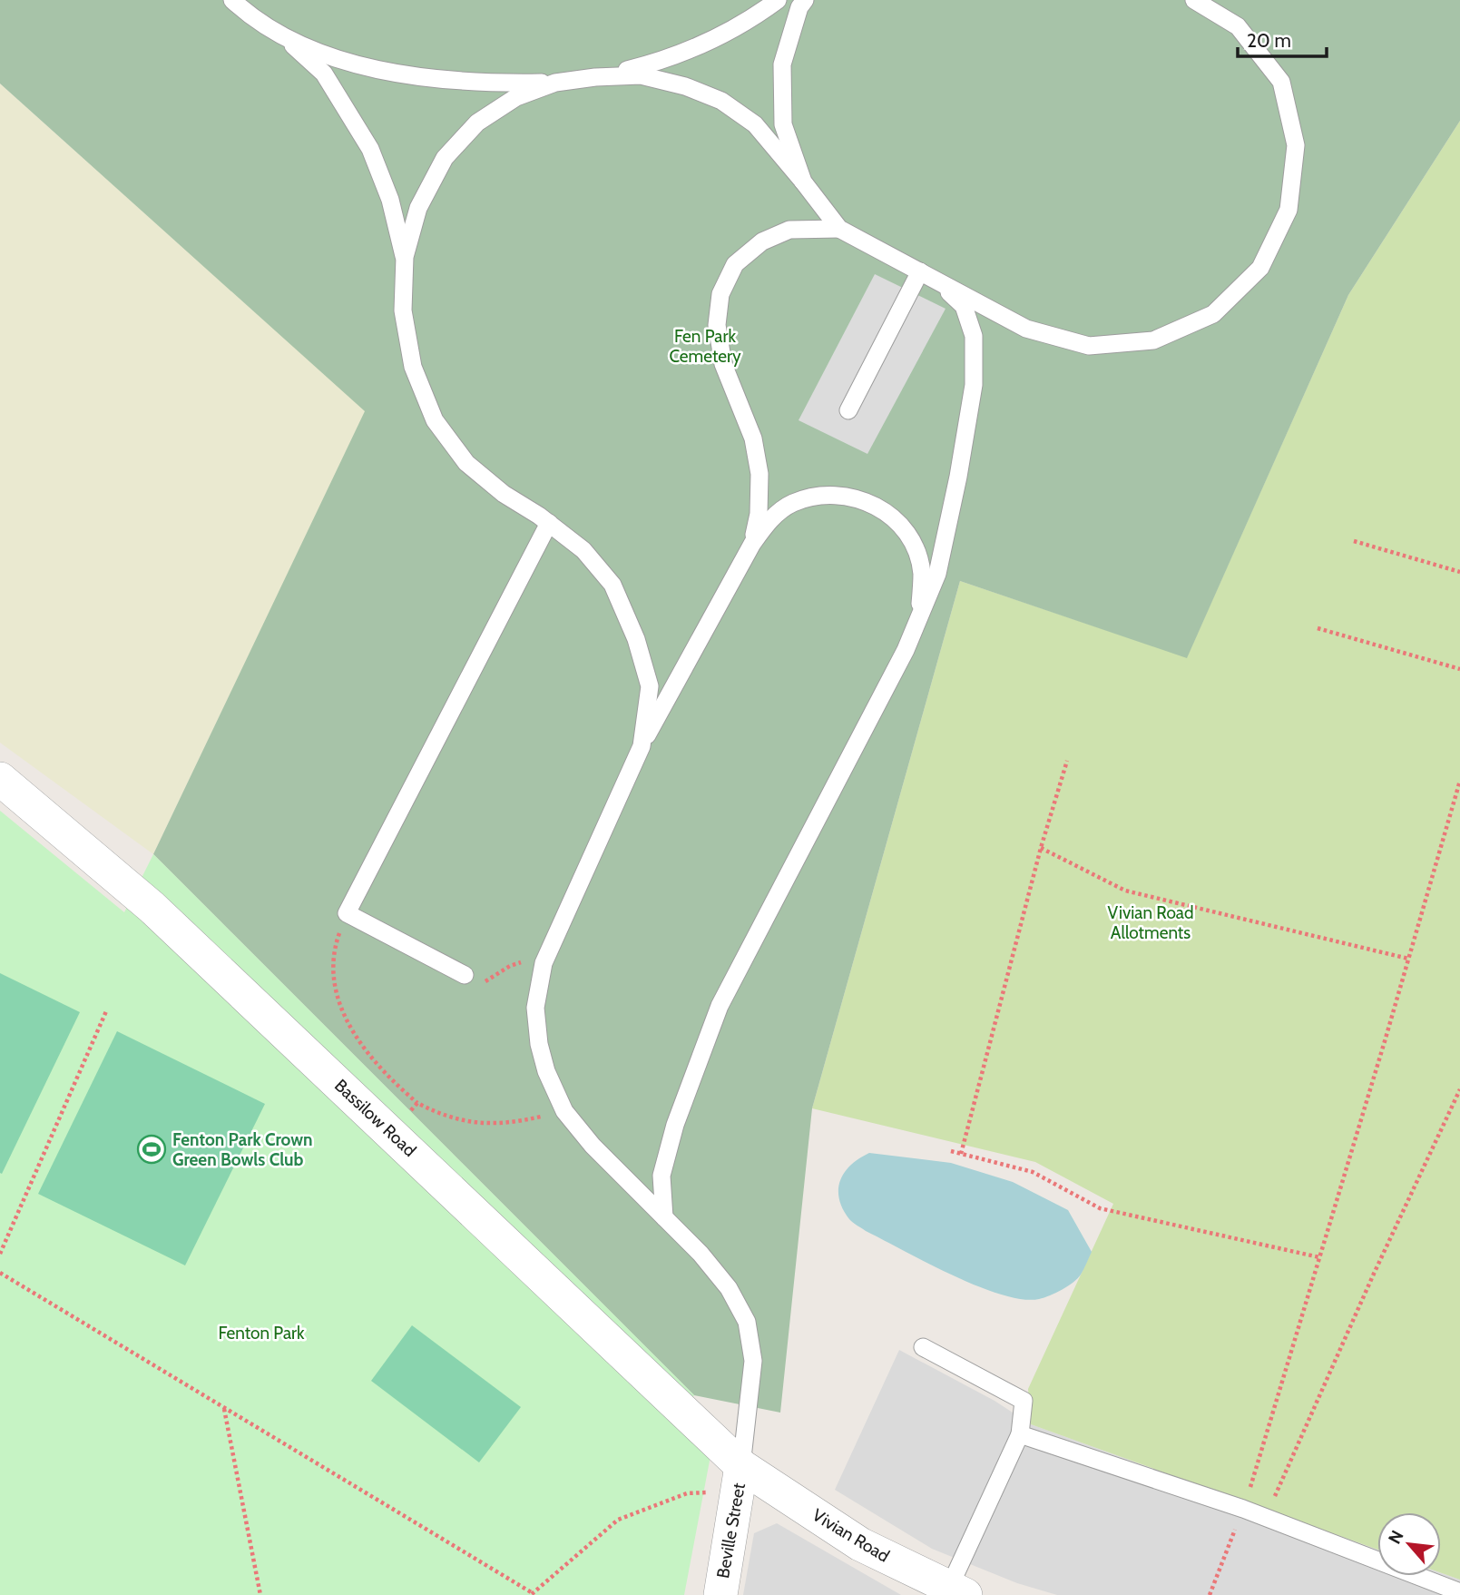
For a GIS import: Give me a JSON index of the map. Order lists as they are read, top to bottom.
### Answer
{
  "streets": {
    "street": ["Bassilow Road", "Beville Street", "Vivian Road"]
  },
  "crossings": [
    ["Bassilow Road", "Beville Street"],
    ["Bassilow Road", "Vivian Road"],
    ["Beville Street", "Vivian Road"]
  ],
  "parks": ["Fen Park Cemetery", "Vivian Road Allotments", "Fenton Park"],
  "places": {
    "sports": ["Fenton Park Crown Green Bowls Club"]
  },
  "scale_bar": "20 m",
  "north": "top left"
}
